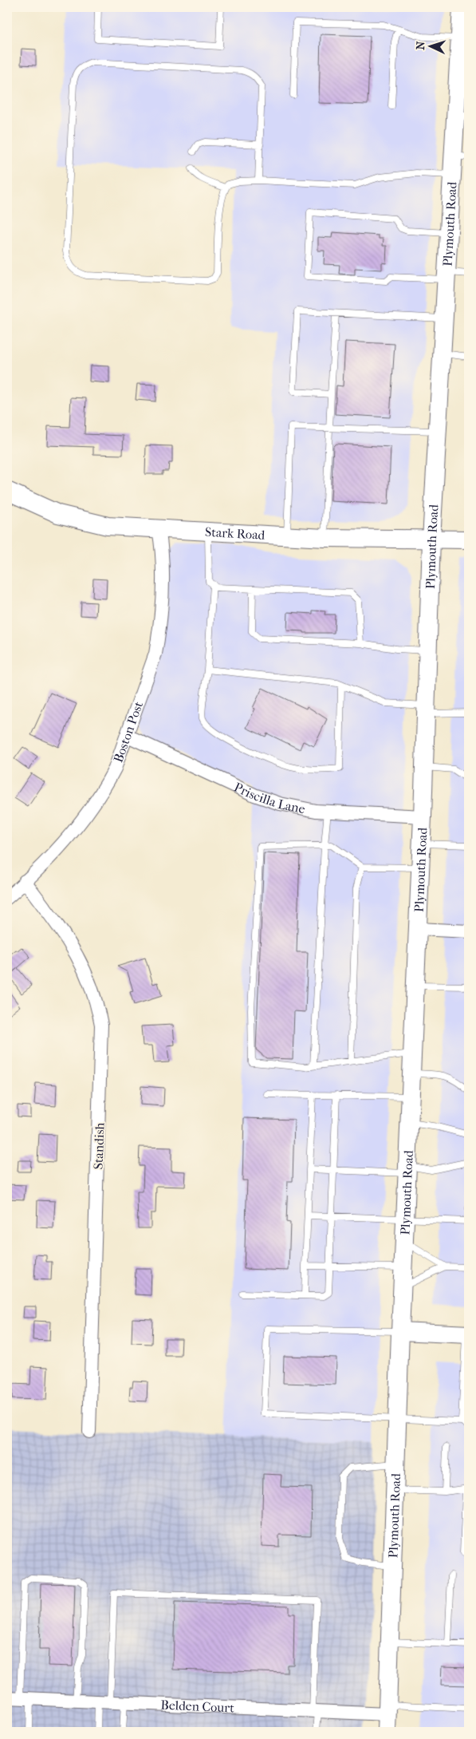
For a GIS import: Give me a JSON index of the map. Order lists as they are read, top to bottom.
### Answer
{
  "streets": {
    "main road": ["Plymouth Road", "Stark Road"],
    "street": [
      "Boston Post",
      "Priscilla Lane",
      "Standish",
      "Belden Court"
    ]
  },
  "crossings": [
    ["Plymouth Road", "Stark Road"],
    ["Plymouth Road", "Priscilla Lane"],
    ["Plymouth Road", "Belden Court"],
    ["Stark Road", "Boston Post"],
    ["Boston Post", "Priscilla Lane"],
    ["Boston Post", "Standish"]
  ],
  "north": "left"
}
